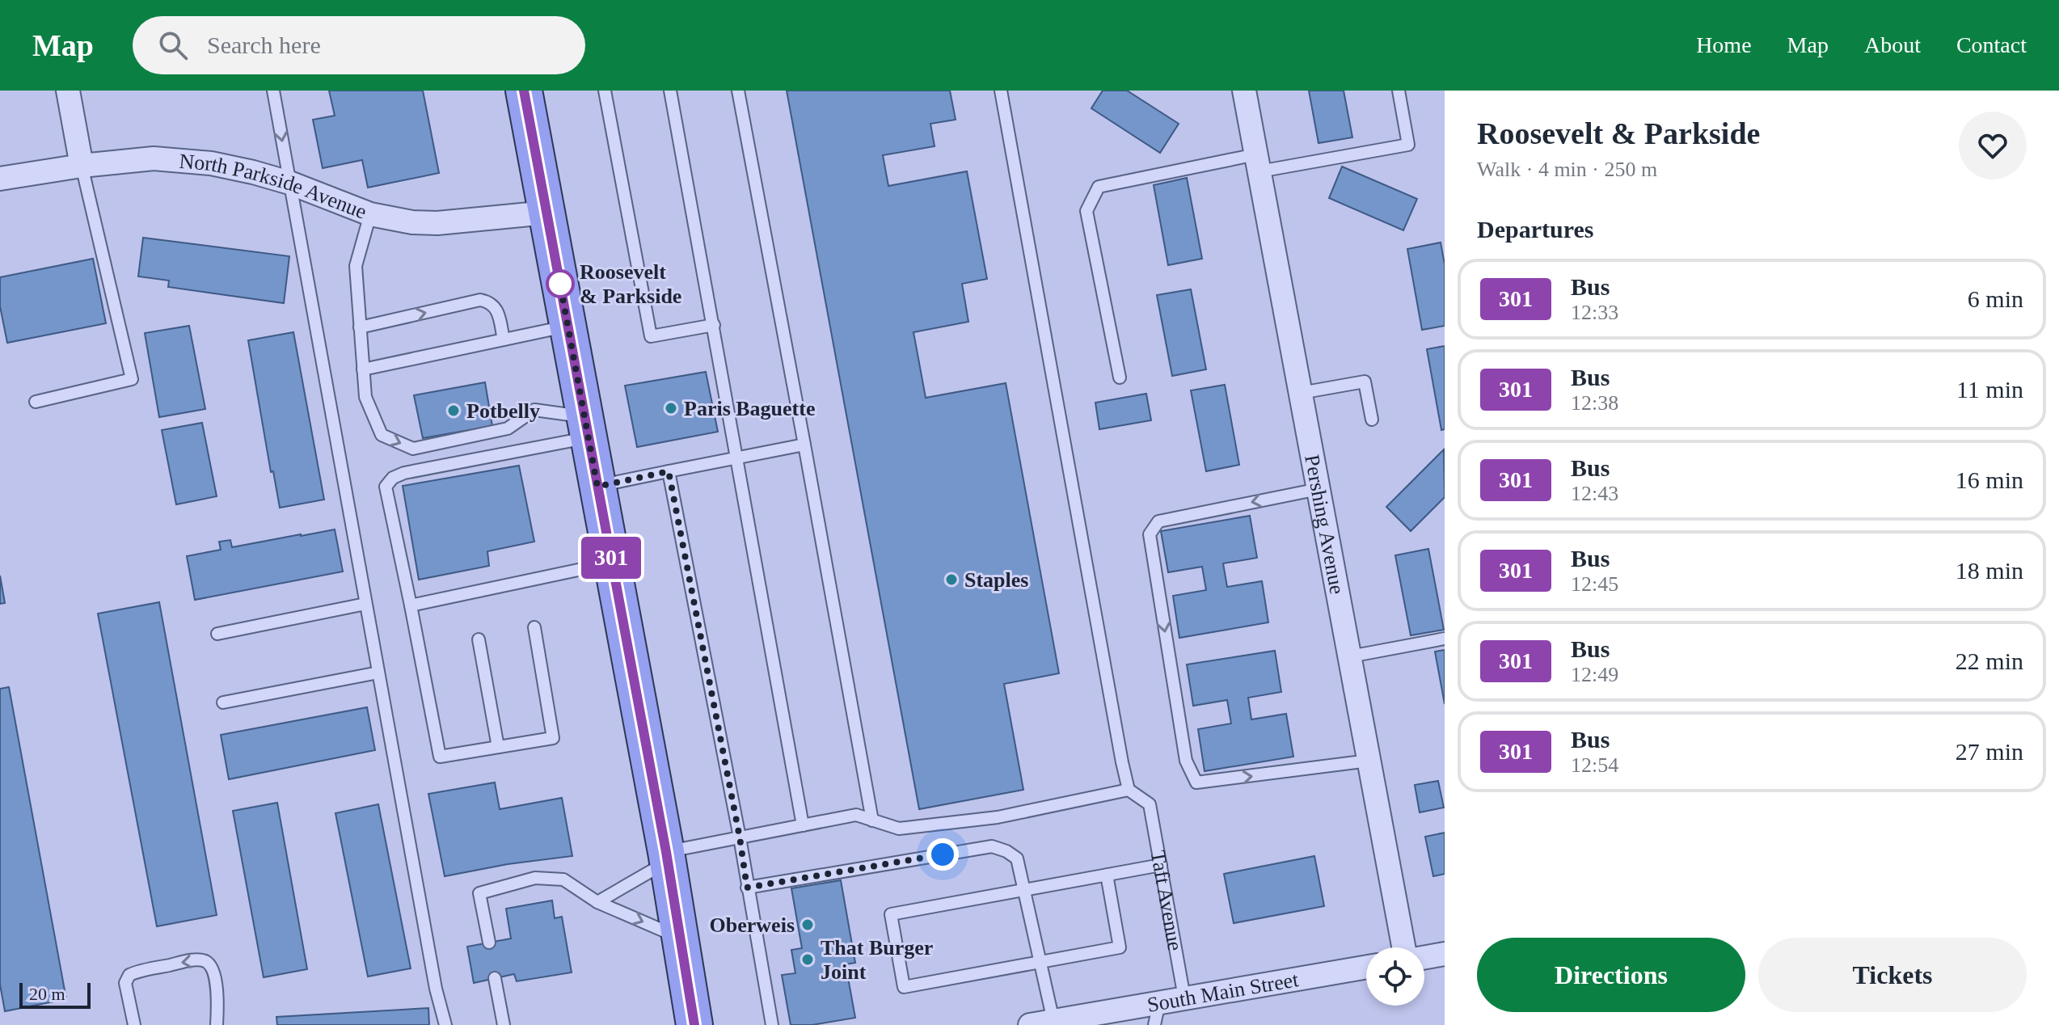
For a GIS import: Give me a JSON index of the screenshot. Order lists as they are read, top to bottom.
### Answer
{
  "streets": {
    "street": ["North Parkside Avenue", "Pershing Avenue", "South Main Street"],
    "lane": ["Taft Avenue"]
  },
  "crossings": [
    ["Taft Avenue", "South Main Street"]
  ],
  "places": [
    "Roosevelt & Parkside",
    "Paris Baguette",
    "Potbelly",
    "Staples",
    "Oberweis",
    "That Burger Joint"
  ],
  "lines": ["bus line 301"],
  "scale_bar": "20 m",
  "page": {
    "header": "Map",
    "search": "Search here",
    "nav": [
      "Home",
      "Map",
      "About",
      "Contact"
    ],
    "on_map": "301",
    "heading": [
      ["Roosevelt & Parkside", "Walk · 4 min · 250 m"],
      "Departures"
    ],
    "list": [
      {
        "mark": "301",
        "name": "Bus",
        "note": "12:33",
        "value": "6 min"
      },
      {
        "mark": "301",
        "name": "Bus",
        "note": "12:38",
        "value": "11 min"
      },
      {
        "mark": "301",
        "name": "Bus",
        "note": "12:43",
        "value": "16 min"
      },
      {
        "mark": "301",
        "name": "Bus",
        "note": "12:45",
        "value": "18 min"
      },
      {
        "mark": "301",
        "name": "Bus",
        "note": "12:49",
        "value": "22 min"
      },
      {
        "mark": "301",
        "name": "Bus",
        "note": "12:54",
        "value": "27 min"
      }
    ],
    "buttons": ["Directions", "Tickets"],
    "scale": "20 m"
  }
}
